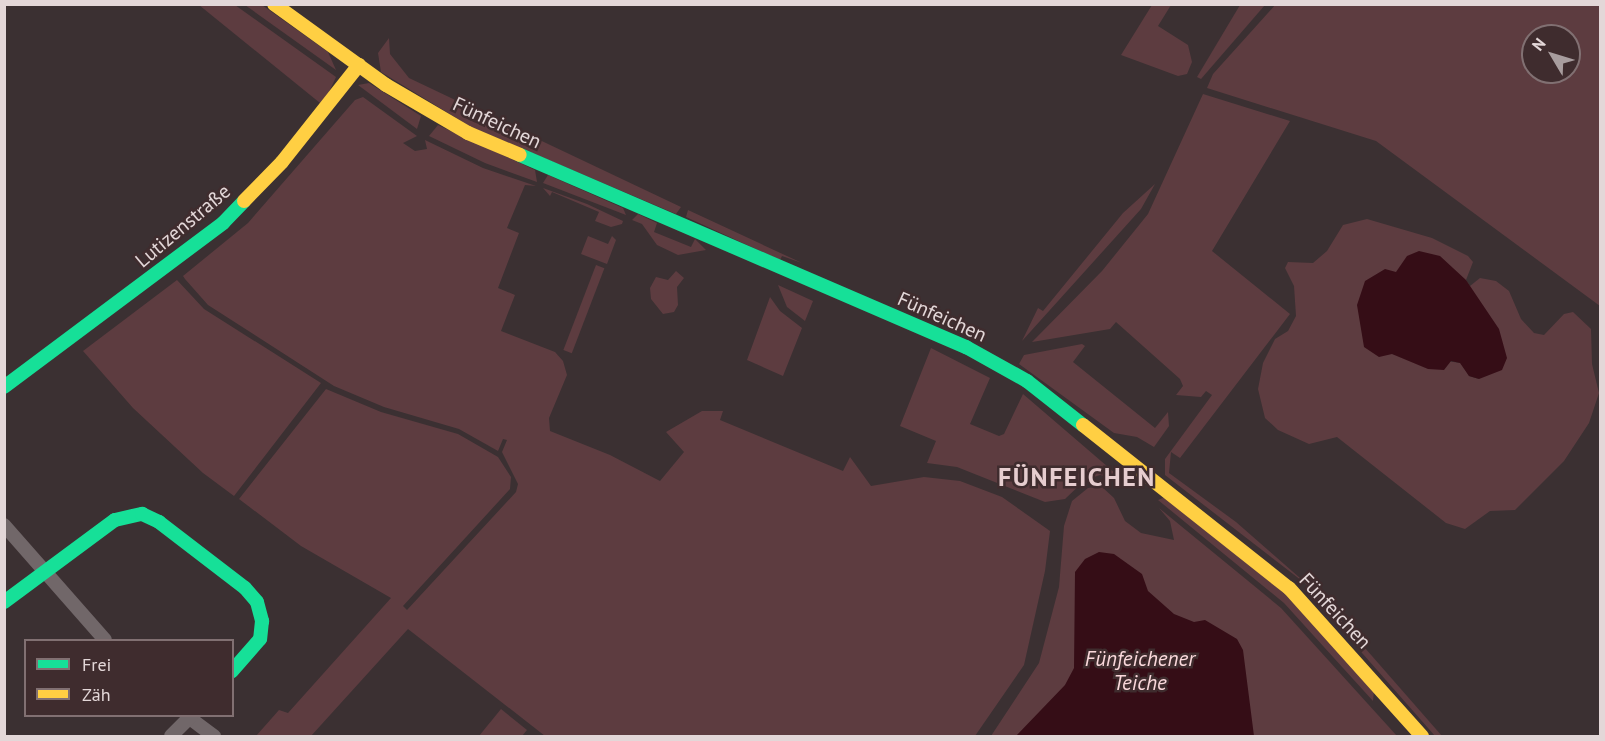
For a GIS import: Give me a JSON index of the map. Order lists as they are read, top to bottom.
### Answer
{
  "streets": {
    "street": ["Fünfeichen", "Lutizenstraße"]
  },
  "crossings": [
    ["Fünfeichen", "Lutizenstraße"]
  ],
  "districts": ["FÜNFEICHEN"],
  "water": ["Fünfeichener Teiche"],
  "legend": ["Frei", "Zäh"],
  "north": "top left"
}
